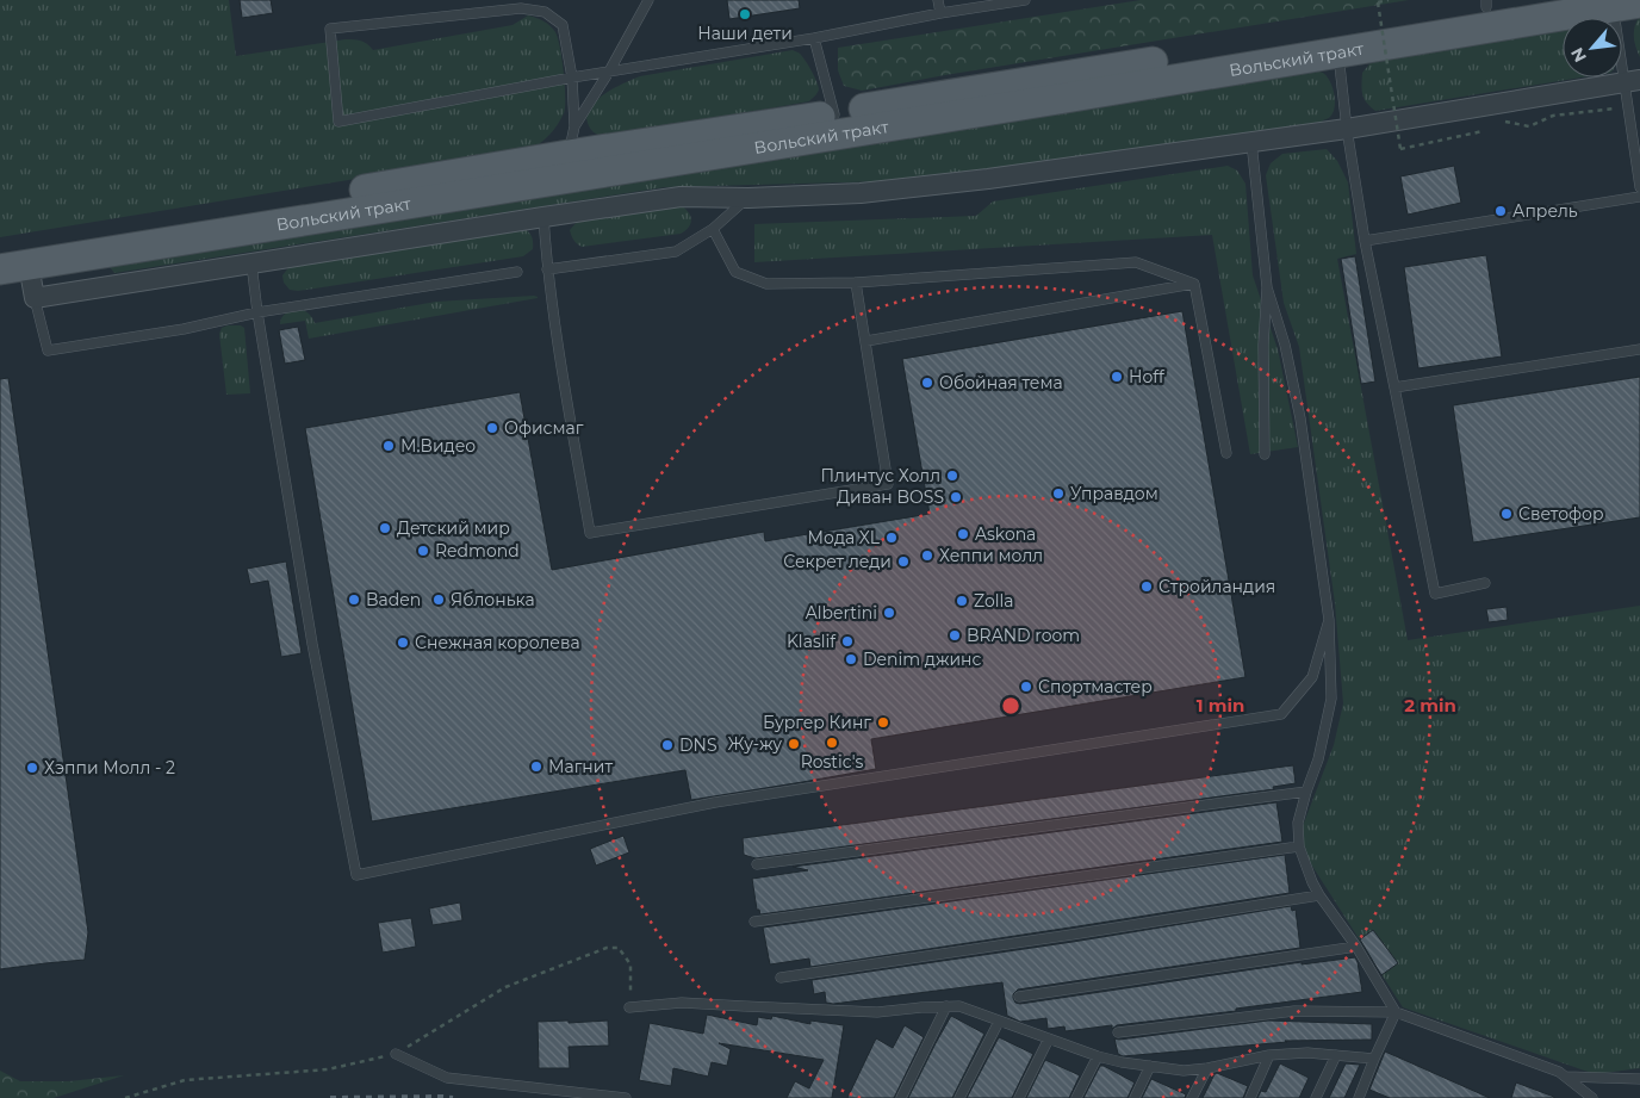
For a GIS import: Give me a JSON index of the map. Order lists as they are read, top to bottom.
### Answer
{
  "streets": {
    "main road": ["Вольский тракт"]
  },
  "places": [
    "Наши дети",
    "Апрель",
    "Hoff",
    "Обойная тема",
    "Офисмаг",
    "М.Видео",
    "Плинтус Холл",
    "Управдом",
    "Диван BOSS",
    "Светофор",
    "Детский мир",
    "Askona",
    "Мода XL",
    "Redmond",
    "Хеппи молл",
    "Секрет леди",
    "Стройландия",
    "Baden",
    "Яблонька",
    "Zolla",
    "Albertini",
    "BRAND room",
    "Klaslif",
    "Снежная королева",
    "Denim джинс",
    "Спортмастер",
    "Бургер Кинг",
    "Rostic's",
    "Жу-жу",
    "DNS",
    "Магнит",
    "Хэппи Молл - 2"
  ],
  "north": "bottom left",
  "rings": ["1 min", "2 min"]
}
